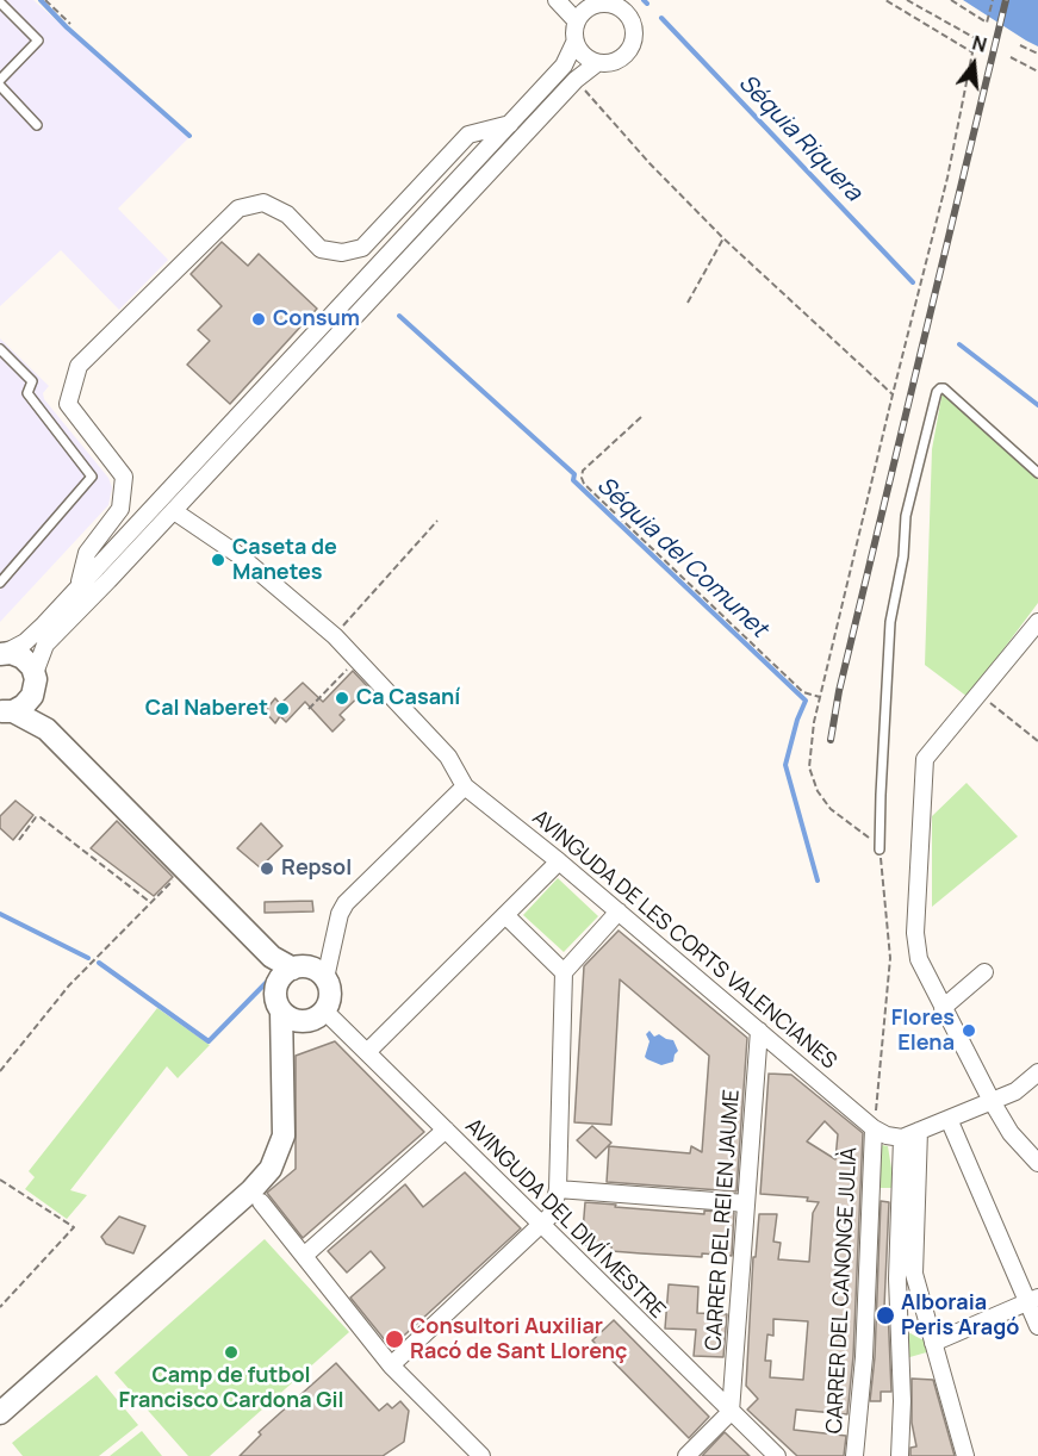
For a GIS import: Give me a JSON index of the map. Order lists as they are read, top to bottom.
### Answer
{
  "streets": {
    "street": [
      "AVINGUDA DE LES CORTS VALENCIANES",
      "AVINGUDA DEL DIVÍ MESTRE",
      "CARRER DEL REI EN JAUME",
      "CARRER DEL CANONGE JULIÀ"
    ]
  },
  "crossings": [
    ["AVINGUDA DE LES CORTS VALENCIANES", "CARRER DEL REI EN JAUME"],
    ["AVINGUDA DE LES CORTS VALENCIANES", "CARRER DEL CANONGE JULIÀ"],
    ["AVINGUDA DEL DIVÍ MESTRE", "CARRER DEL REI EN JAUME"]
  ],
  "water": ["Séquia Riquera", "Séquia del Comunet"],
  "places": [
    "Consum",
    "Caseta de Manetes",
    "Ca Casaní",
    "Cal Naberet",
    "Repsol",
    "Flores Elena",
    "Alboraia Peris Aragó",
    "Consultori Auxiliar Racó de Sant Llorenç",
    "Camp de futbol Francisco Cardona Gil"
  ],
  "north": "top"
}
